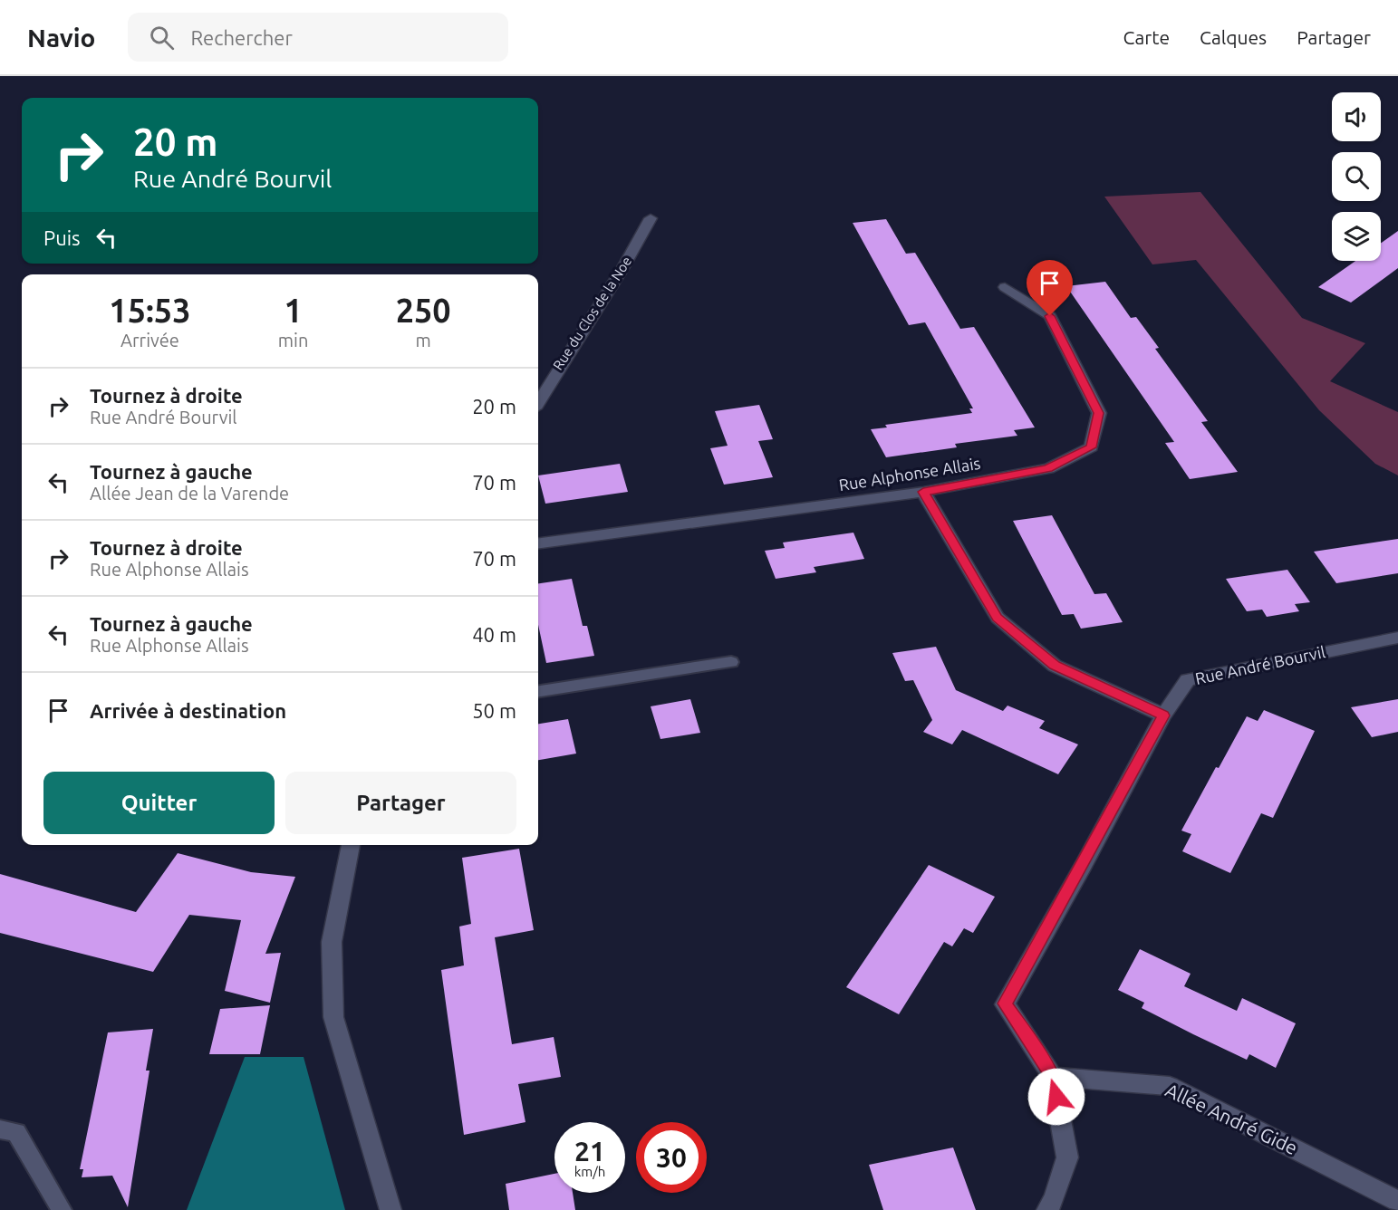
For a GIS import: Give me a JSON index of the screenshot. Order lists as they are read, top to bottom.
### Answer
{
  "streets": {
    "street": [
      "Rue du Clos de la Noe",
      "Rue Alphonse Allais",
      "Rue André Bourvil",
      "Allée André Gide"
    ]
  },
  "crossings": [
    ["Rue André Bourvil", "Allée André Gide"]
  ],
  "page": {
    "header": "Navio",
    "search": "Rechercher",
    "nav": ["Carte", "Calques", "Partager"],
    "turn": ["20 m", "Rue André Bourvil"],
    "then": "Puis",
    "eta": [
      "15:53",
      "Arrivée",
      "1",
      "min",
      "250",
      "m"
    ],
    "list": [
      {
        "name": "Tournez à droite",
        "note": "Rue André Bourvil",
        "value": "20 m"
      },
      {
        "name": "Tournez à gauche",
        "note": "Allée Jean de la Varende",
        "value": "70 m"
      },
      {
        "name": "Tournez à droite",
        "note": "Rue Alphonse Allais",
        "value": "70 m"
      },
      {
        "name": "Tournez à gauche",
        "note": "Rue Alphonse Allais",
        "value": "40 m"
      },
      {
        "name": "Arrivée à destination",
        "value": "50 m"
      }
    ],
    "buttons": ["Quitter", "Partager"],
    "speed": "21 km/h",
    "limit": "30"
  }
}
